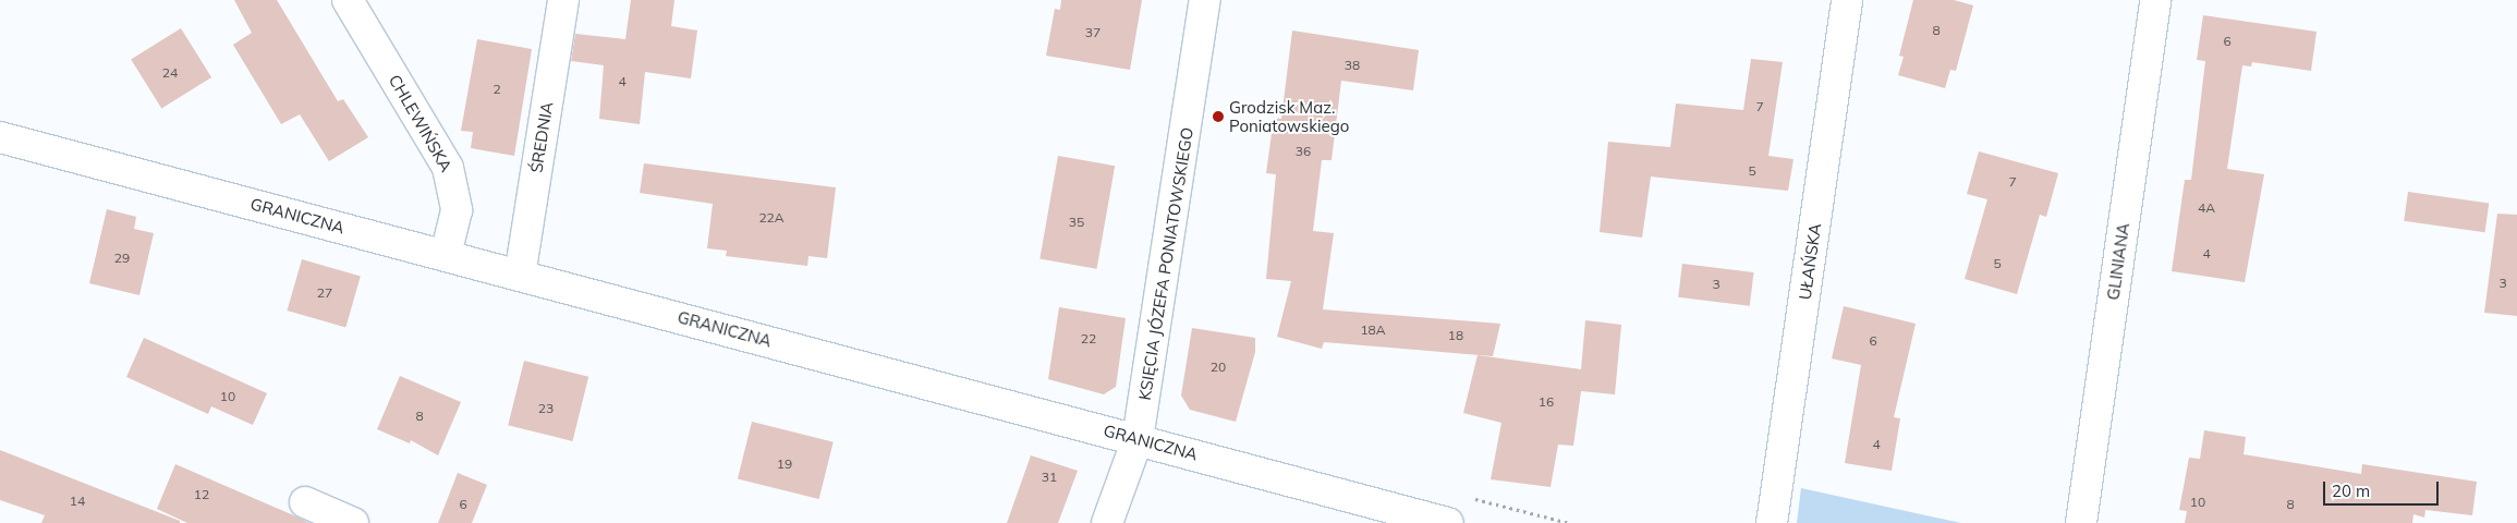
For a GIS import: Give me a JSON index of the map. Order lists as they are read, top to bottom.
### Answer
{
  "streets": {
    "street": [
      "CHLEWIŃSKA",
      "ŚREDNIA",
      "GRANICZNA",
      "UŁAŃSKA",
      "GLINIANA",
      "KSIĘCIA JÓZEFA PONIATOWSKIEGO"
    ]
  },
  "crossings": [
    ["CHLEWIŃSKA", "GRANICZNA"],
    ["ŚREDNIA", "GRANICZNA"],
    ["GRANICZNA", "KSIĘCIA JÓZEFA PONIATOWSKIEGO"]
  ],
  "places": ["Grodzisk Maz. Poniatowskiego"],
  "house_numbers": [
    "8",
    "37",
    "6",
    "38",
    "24",
    "4",
    "2",
    "7",
    "36",
    "5",
    "7",
    "4A",
    "22A",
    "35",
    "4",
    "29",
    "5",
    "3",
    "3",
    "27",
    "18A",
    "18",
    "22",
    "6",
    "20",
    "10",
    "16",
    "23",
    "8",
    "4",
    "19",
    "31",
    "12",
    "14",
    "10",
    "6",
    "8"
  ],
  "scale_bar": "20 m"
}
